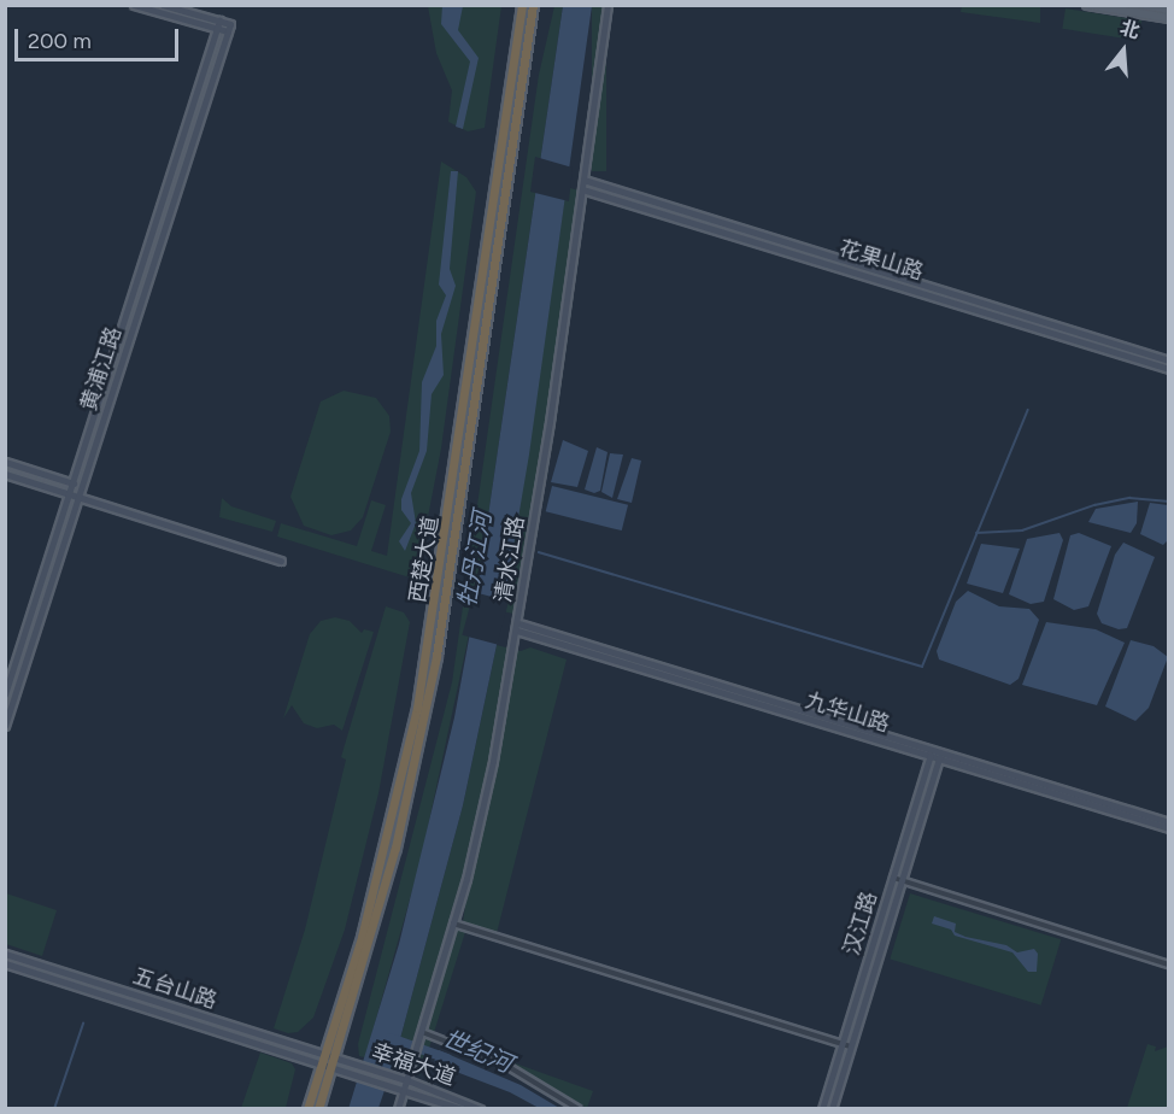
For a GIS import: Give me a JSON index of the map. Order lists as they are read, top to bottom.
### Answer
{
  "streets": {
    "highway": ["西楚大道"],
    "street": [
      "花果山路",
      "黄浦江路",
      "清水江路",
      "九华山路",
      "汉江路",
      "五台山路",
      "幸福大道"
    ]
  },
  "crossings": [
    ["花果山路", "清水江路"],
    ["西楚大道", "五台山路"],
    ["西楚大道", "幸福大道"],
    ["清水江路", "九华山路"],
    ["清水江路", "幸福大道"],
    ["九华山路", "汉江路"],
    ["五台山路", "幸福大道"]
  ],
  "water": ["牡丹江河", "世纪河"],
  "scale_bar": "200 m",
  "north": "top"
}
